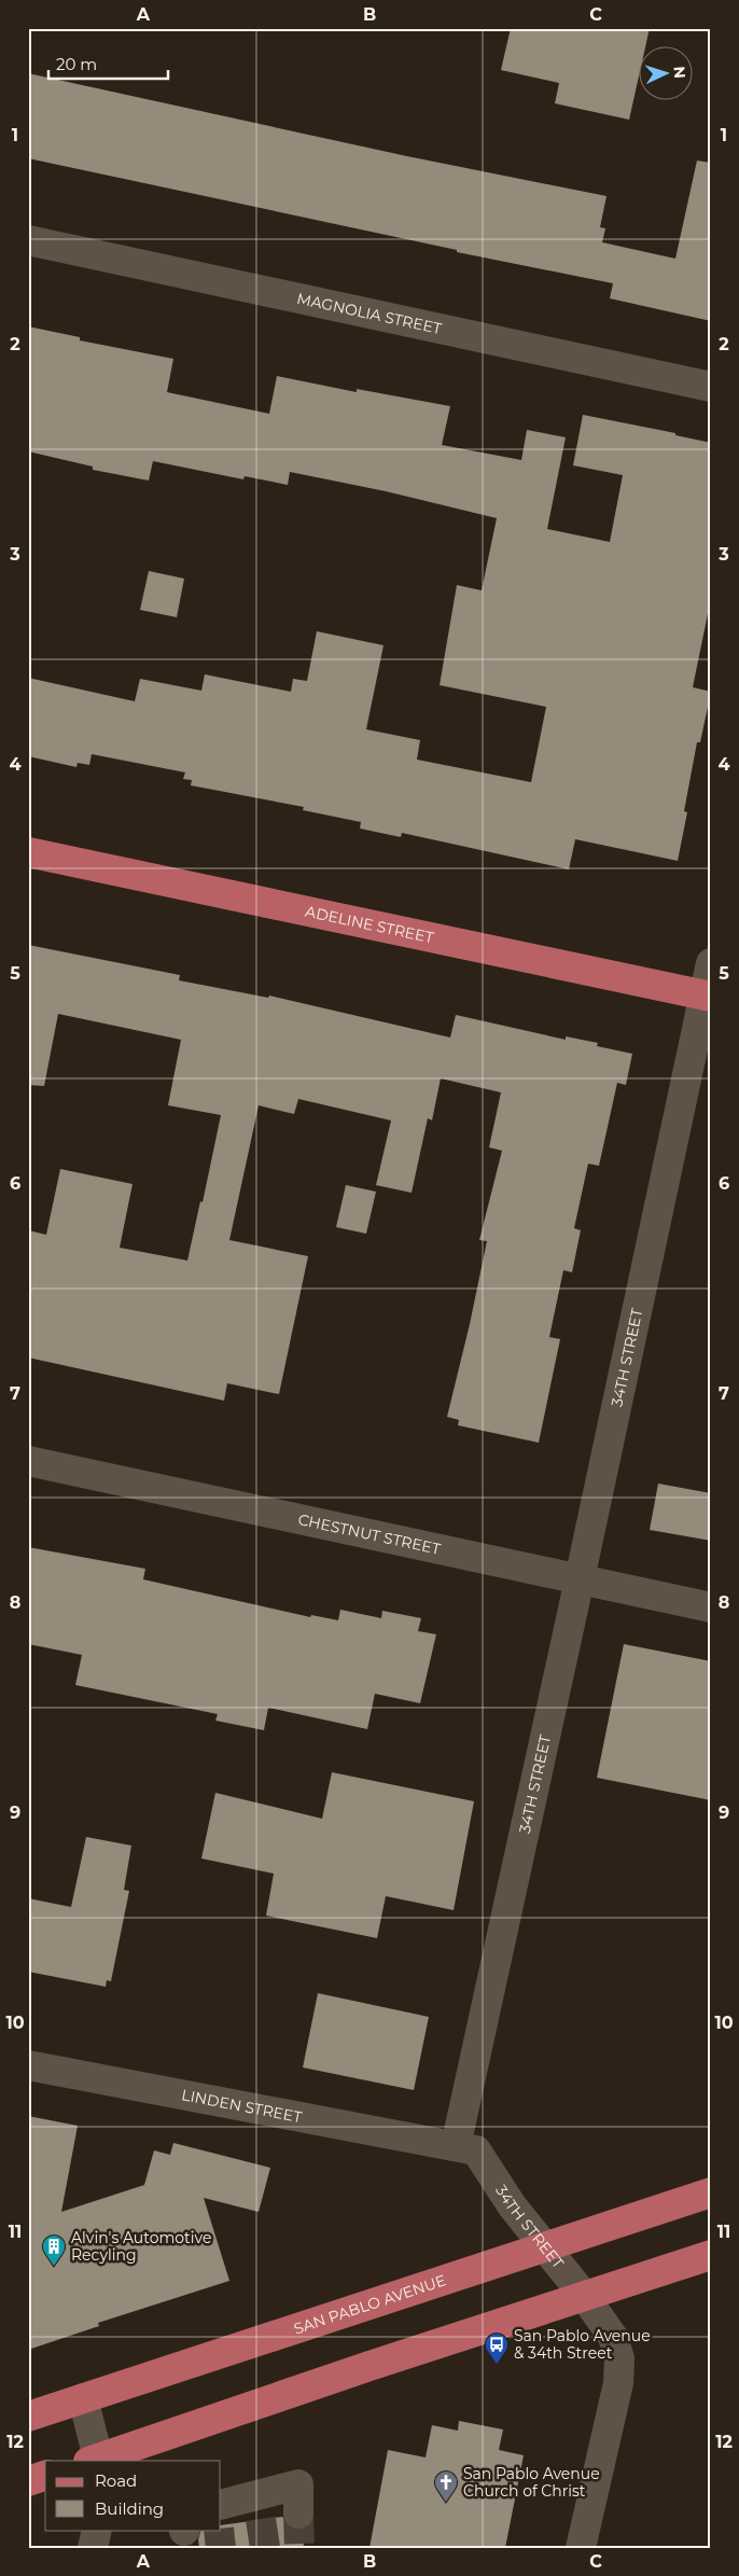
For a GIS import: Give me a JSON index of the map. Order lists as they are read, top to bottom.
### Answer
{
  "streets": {
    "main road": ["ADELINE STREET", "SAN PABLO AVENUE"],
    "street": [
      "MAGNOLIA STREET",
      "34TH STREET",
      "CHESTNUT STREET",
      "LINDEN STREET"
    ]
  },
  "crossings": [
    ["ADELINE STREET", "34TH STREET"],
    ["34TH STREET", "CHESTNUT STREET"],
    ["34TH STREET", "LINDEN STREET"],
    ["34TH STREET", "SAN PABLO AVENUE"]
  ],
  "places": {
    "building": ["Alvin's Automotive Recyling"],
    "bus stop": ["San Pablo Avenue & 34th Street"],
    "church": ["San Pablo Avenue Church of Christ"]
  },
  "legend": ["Road", "Building"],
  "scale_bar": "20 m",
  "north": "right",
  "grid": {
    "columns": ["A", "B", "C"],
    "rows": [
      "1",
      "2",
      "3",
      "4",
      "5",
      "6",
      "7",
      "8",
      "9",
      "10",
      "11",
      "12"
    ]
  }
}
